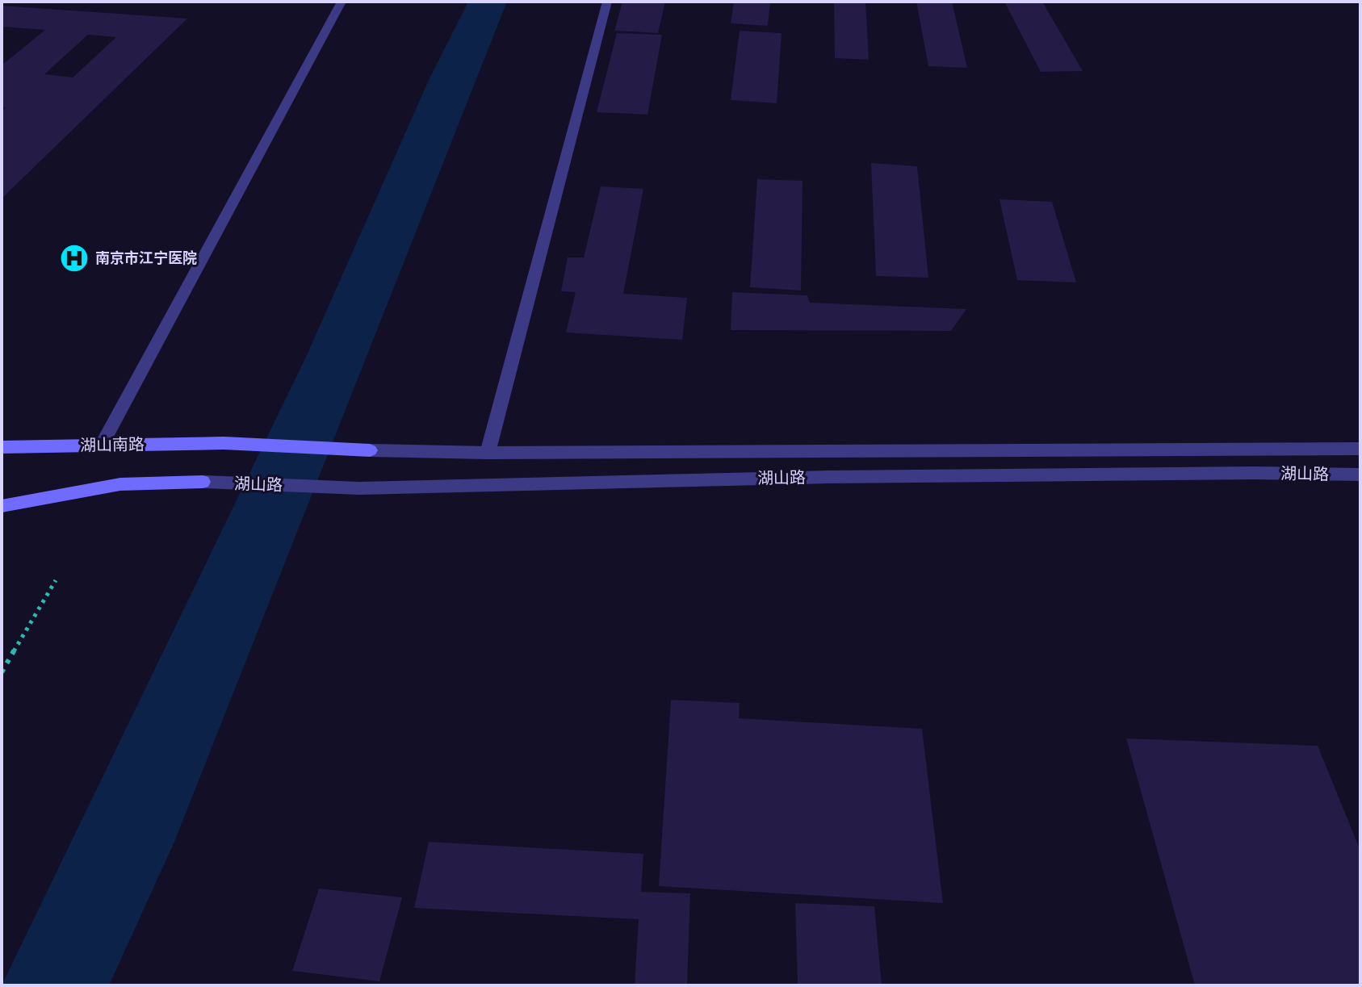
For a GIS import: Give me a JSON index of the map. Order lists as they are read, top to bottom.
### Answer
{
  "streets": {
    "main road": ["湖山南路", "湖山路"]
  },
  "crossings": [
    ["湖山南路", "湖山路"]
  ],
  "places": {
    "hospital": ["南京市江宁医院"]
  }
}
